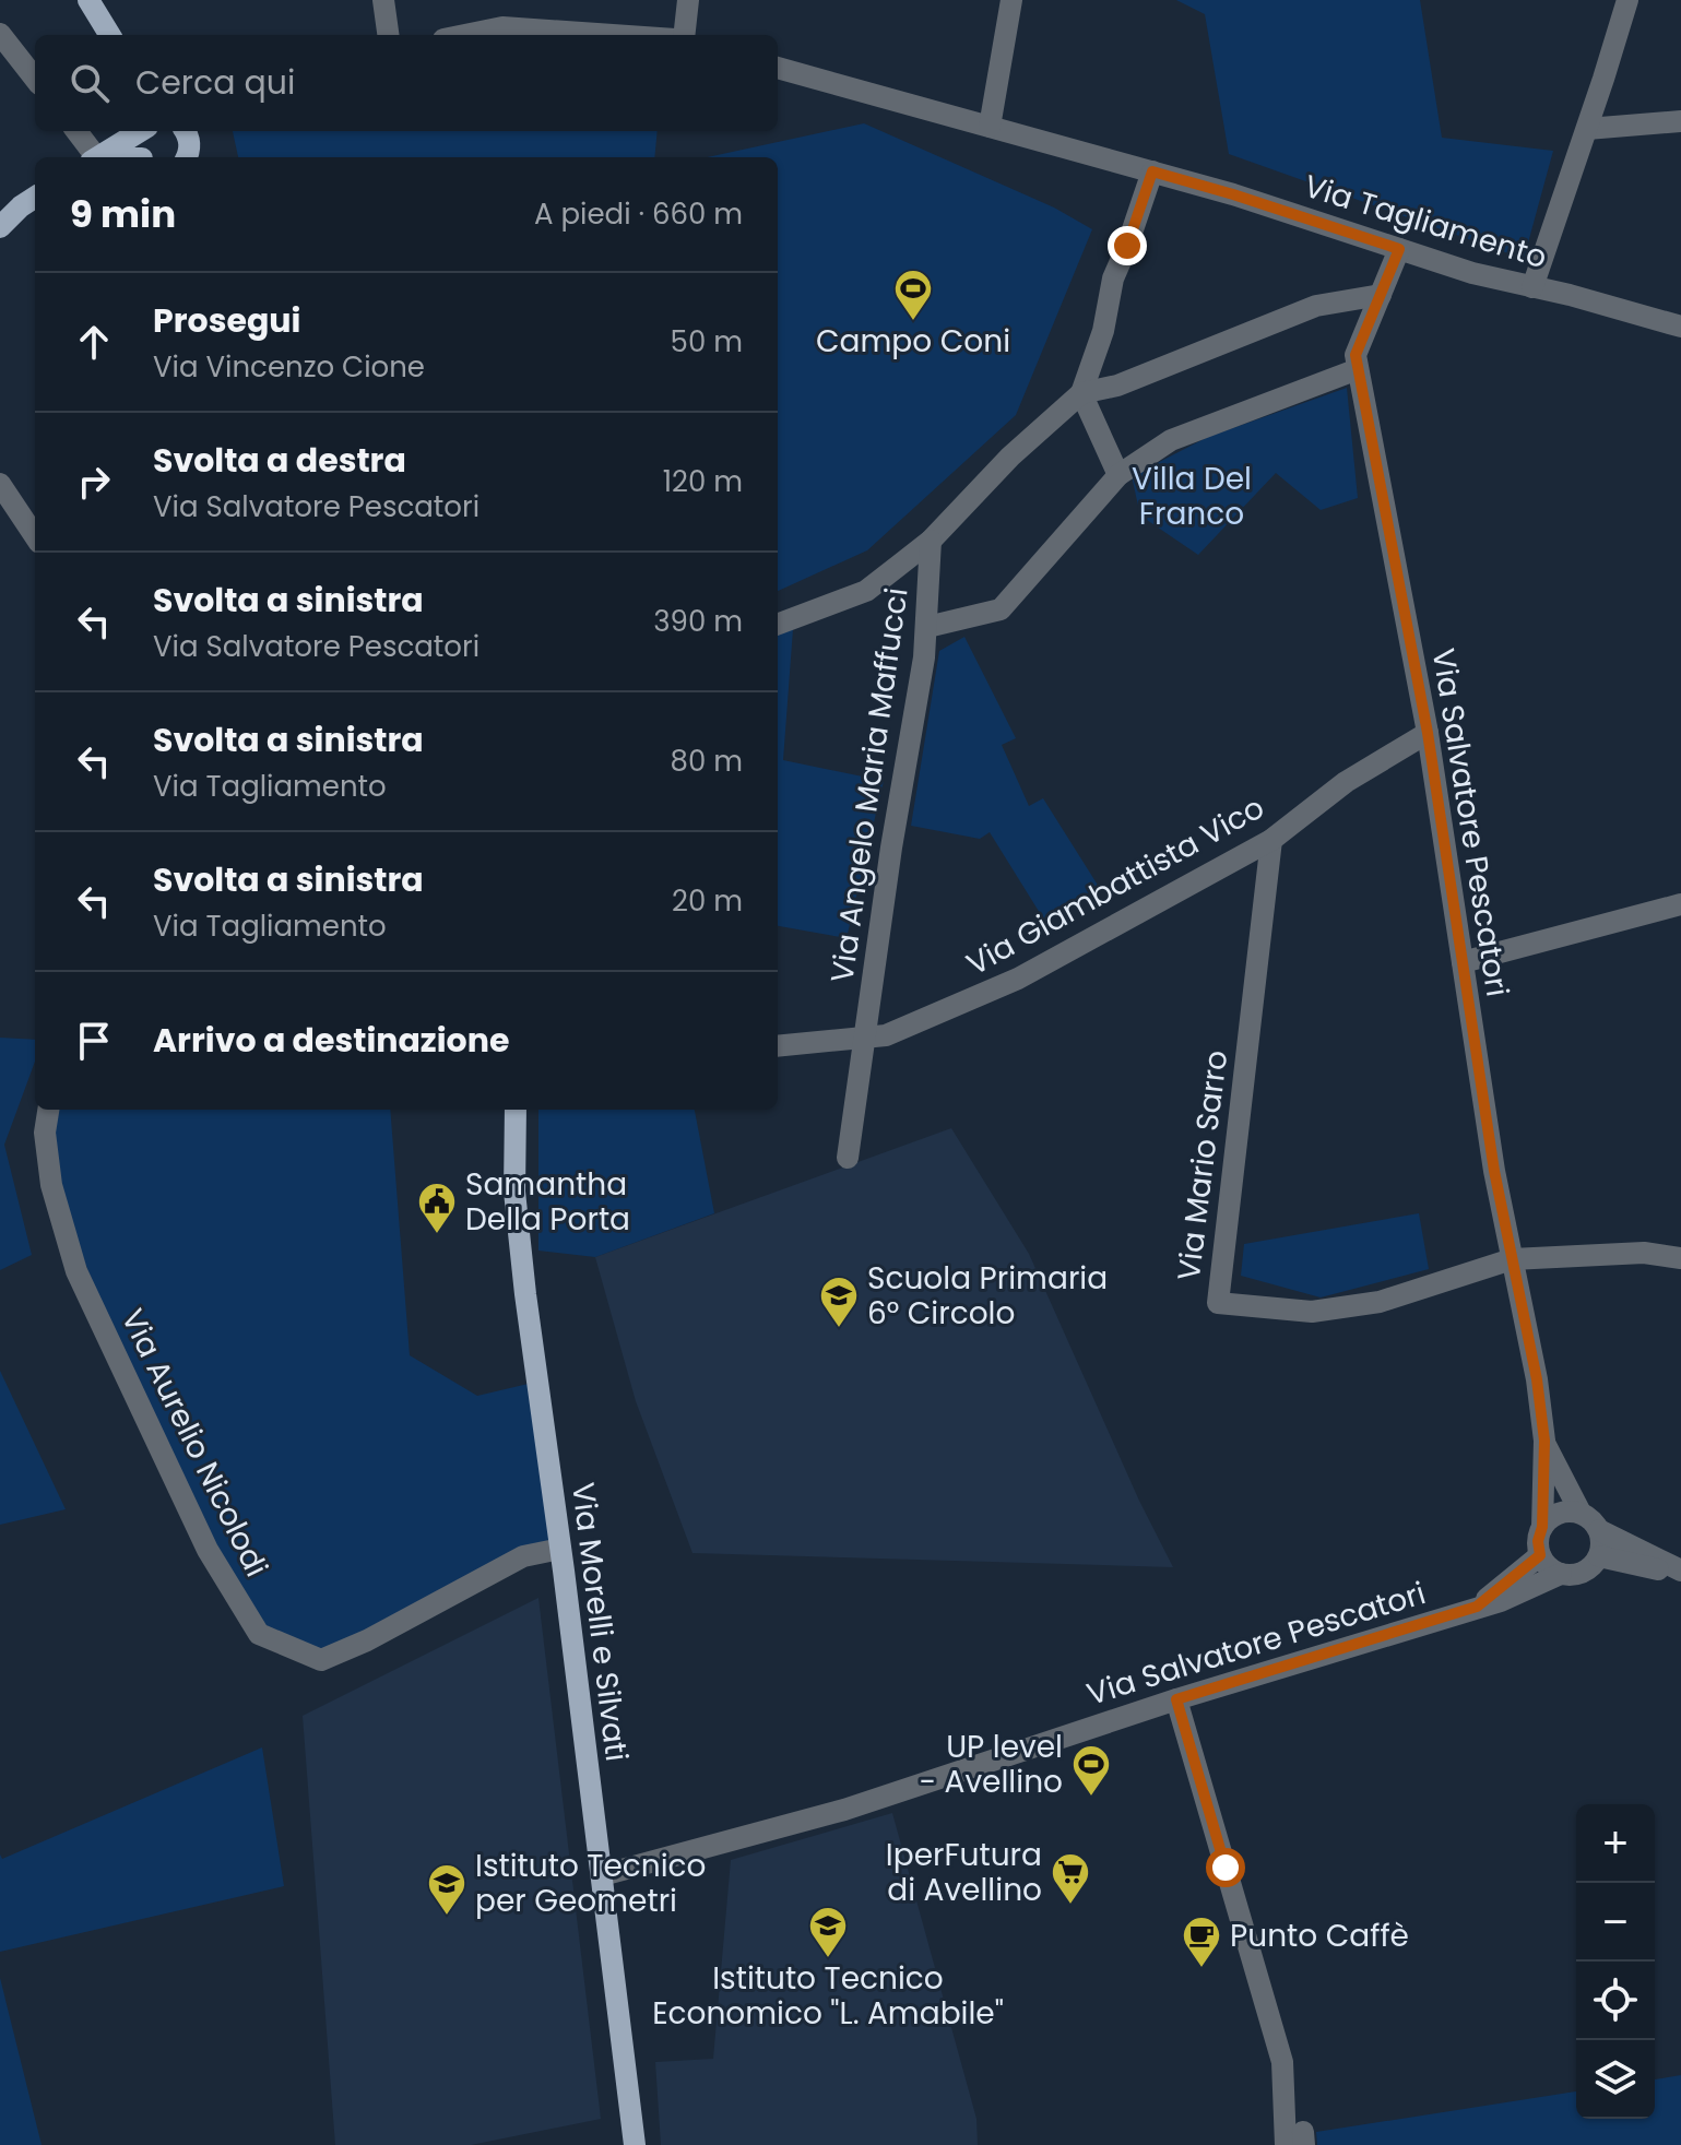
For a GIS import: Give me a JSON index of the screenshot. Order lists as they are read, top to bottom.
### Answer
{
  "streets": {
    "main road": ["Via Morelli e Silvati"],
    "street": [
      "Via Tagliamento",
      "Via Angelo Maria Maffucci",
      "Via Salvatore Pescatori",
      "Via Giambattista Vico",
      "Via Mario Sarro",
      "Via Aurelio Nicolodi"
    ]
  },
  "crossings": [
    ["Via Tagliamento", "Via Salvatore Pescatori"],
    ["Via Angelo Maria Maffucci", "Via Giambattista Vico"],
    ["Via Salvatore Pescatori", "Via Giambattista Vico"],
    ["Via Salvatore Pescatori", "Via Mario Sarro"],
    ["Via Salvatore Pescatori", "Via Morelli e Silvati"],
    ["Via Giambattista Vico", "Via Mario Sarro"],
    ["Via Aurelio Nicolodi", "Via Morelli e Silvati"]
  ],
  "parks": ["Villa Del Franco"],
  "places": {
    "sports": ["Campo Coni", "UP level - Avellino"],
    "public building": ["Samantha Della Porta"],
    "school or university": ["Scuola Primaria 6° Circolo", "Istituto Tecnico per Geometri", "Istituto Tecnico Economico \"L. Amabile\""],
    "supermarket": ["IperFutura di Avellino"],
    "cafe": ["Punto Caffè"]
  },
  "page": {
    "search": "Cerca qui",
    "heading": ["9 min", "A piedi · 660 m"],
    "list": [
      ["Prosegui", "Via Vincenzo Cione", "50 m"],
      ["Svolta a destra", "Via Salvatore Pescatori", "120 m"],
      ["Svolta a sinistra", "Via Salvatore Pescatori", "390 m"],
      ["Svolta a sinistra", "Via Tagliamento", "80 m"],
      ["Svolta a sinistra", "Via Tagliamento", "20 m"],
      "Arrivo a destinazione"
    ],
    "map_buttons": ["+", "−"]
  }
}
